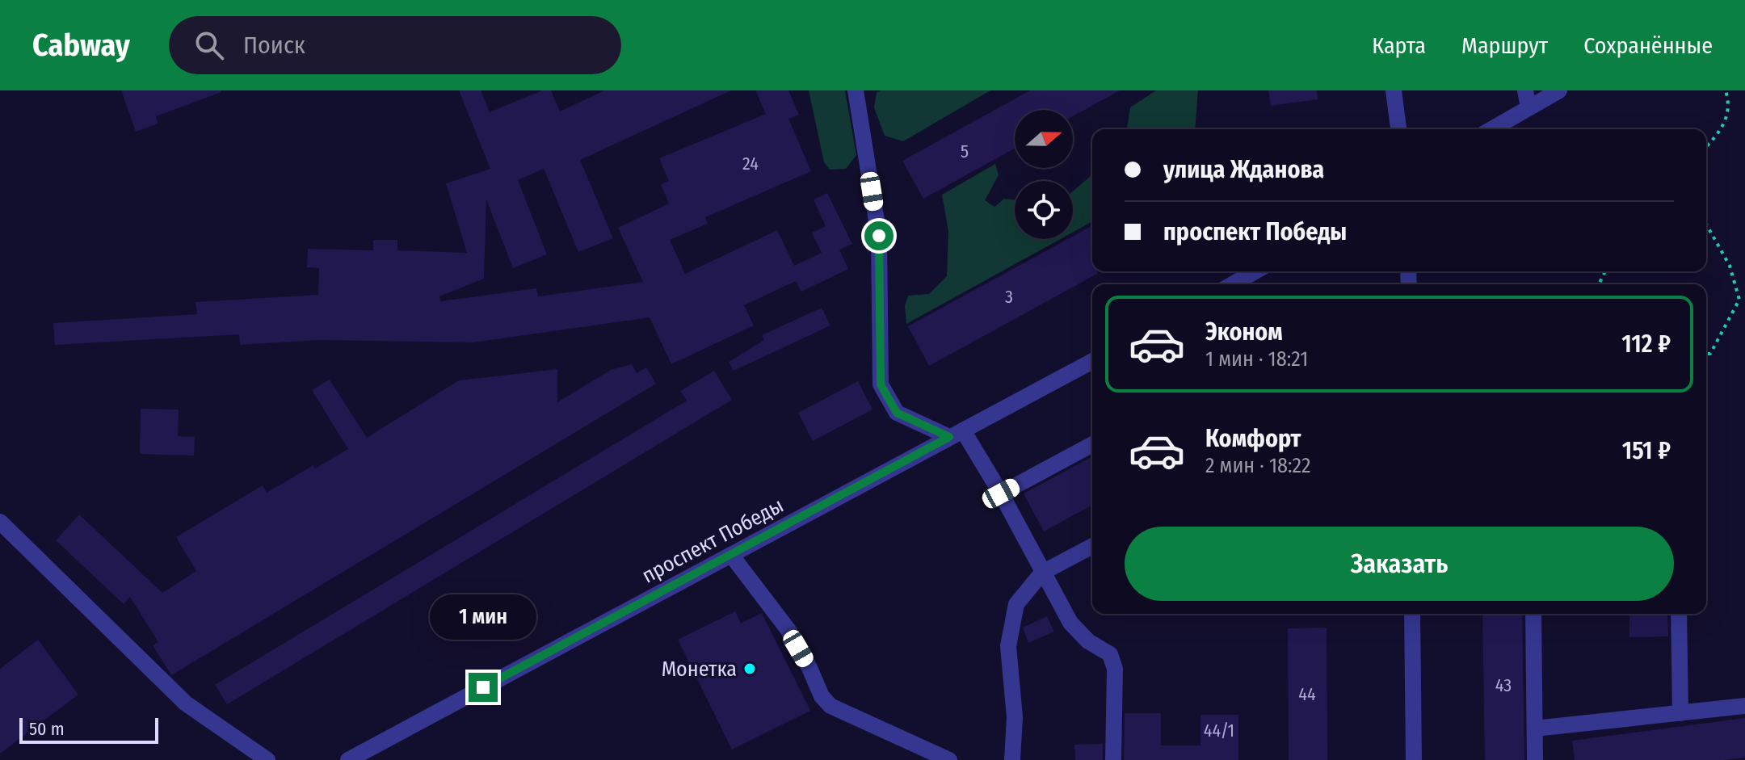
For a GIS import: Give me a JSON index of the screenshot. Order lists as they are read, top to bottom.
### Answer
{
  "streets": {
    "street": ["проспект Победы"]
  },
  "places": ["Монетка"],
  "house_numbers": [
    "5",
    "24",
    "3",
    "43",
    "44",
    "44/1"
  ],
  "scale_bar": "50 m",
  "north": "right",
  "page": {
    "header": "Cabway",
    "search": "Поиск",
    "nav": ["Карта", "Маршрут", "Сохранённые"],
    "banner": ["улица Жданова", "проспект Победы"],
    "list": [
      {
        "name": "Эконом",
        "note": "1 мин · 18:21",
        "value": "112 ₽"
      },
      {
        "name": "Комфорт",
        "note": "2 мин · 18:22",
        "value": "151 ₽"
      }
    ],
    "buttons": "Заказать",
    "bubble": "1 мин",
    "scale": "50 m"
  }
}
